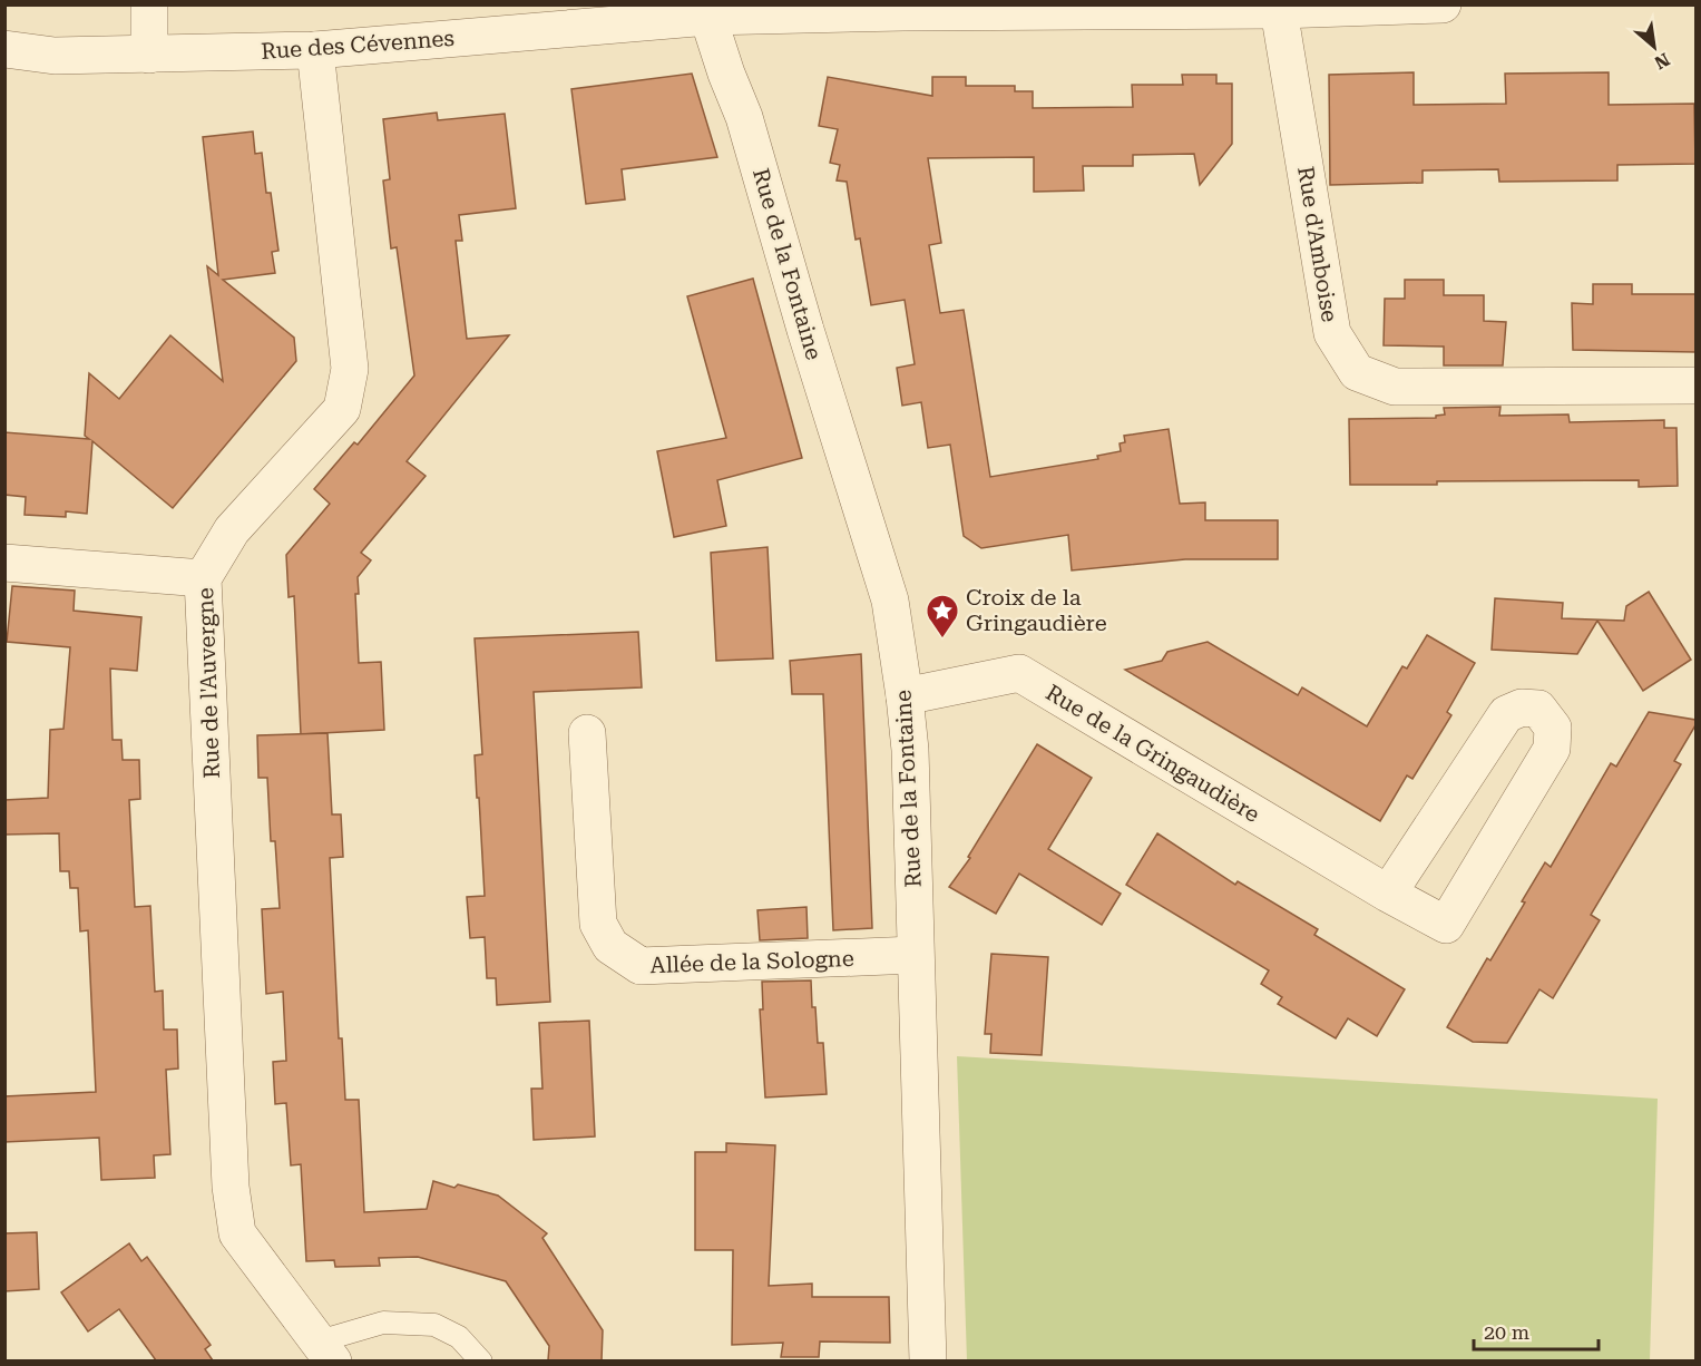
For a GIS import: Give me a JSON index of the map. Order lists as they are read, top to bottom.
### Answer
{
  "streets": {
    "street": [
      "Rue des Cévennes",
      "Rue d'Amboise",
      "Rue de la Fontaine",
      "Rue de l'Auvergne",
      "Rue de la Gringaudière",
      "Allée de la Sologne"
    ]
  },
  "crossings": [
    ["Rue des Cévennes", "Rue d'Amboise"],
    ["Rue des Cévennes", "Rue de la Fontaine"],
    ["Rue des Cévennes", "Rue de l'Auvergne"],
    ["Rue de la Fontaine", "Rue de la Gringaudière"],
    ["Rue de la Fontaine", "Allée de la Sologne"]
  ],
  "places": {
    "place": ["Croix de la Gringaudière"]
  },
  "scale_bar": "20 m",
  "north": "bottom right"
}
